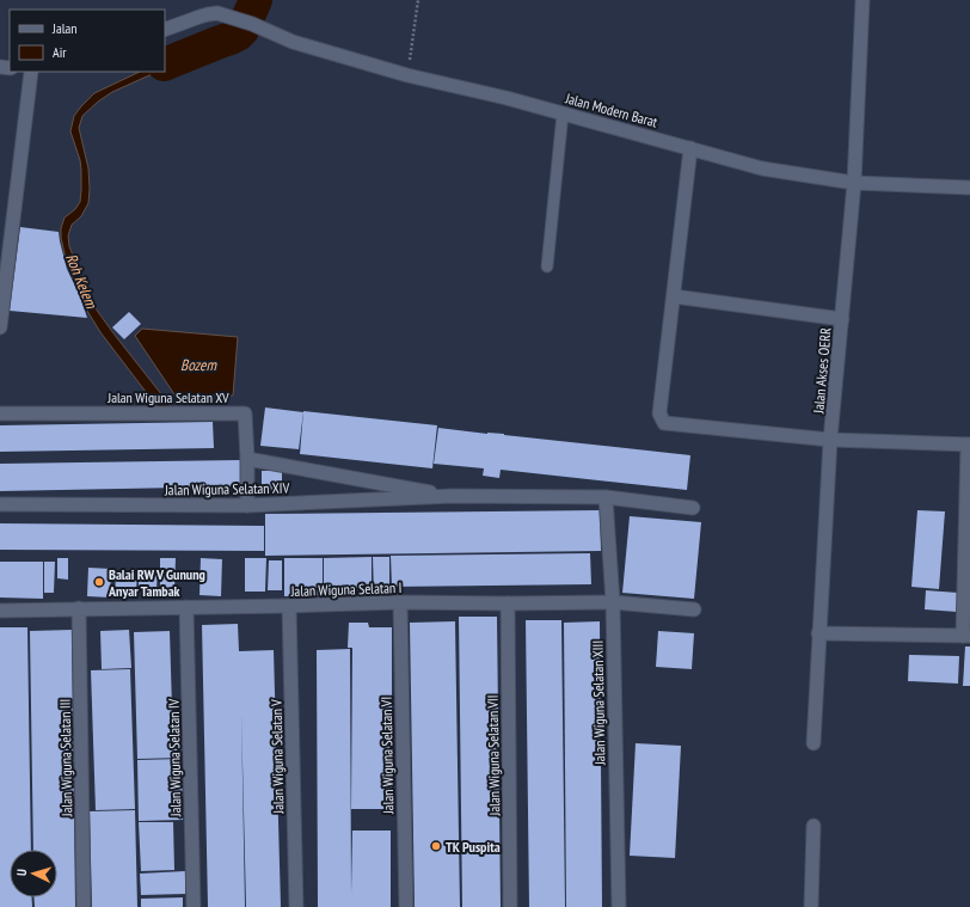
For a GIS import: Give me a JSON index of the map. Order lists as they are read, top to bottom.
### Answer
{
  "streets": {
    "street": [
      "Jalan Modern Barat",
      "Jalan Akses OERR",
      "Jalan Wiguna Selatan XV",
      "Jalan Wiguna Selatan XIV",
      "Jalan Wiguna Selatan I",
      "Jalan Wiguna Selatan XIII",
      "Jalan Wiguna Selatan VI",
      "Jalan Wiguna Selatan VII",
      "Jalan Wiguna Selatan V",
      "Jalan Wiguna Selatan III",
      "Jalan Wiguna Selatan IV"
    ]
  },
  "crossings": [
    ["Jalan Modern Barat", "Jalan Akses OERR"],
    ["Jalan Wiguna Selatan XV", "Jalan Wiguna Selatan XIV"],
    ["Jalan Wiguna Selatan XIV", "Jalan Wiguna Selatan XIII"],
    ["Jalan Wiguna Selatan I", "Jalan Wiguna Selatan XIII"],
    ["Jalan Wiguna Selatan I", "Jalan Wiguna Selatan VI"],
    ["Jalan Wiguna Selatan I", "Jalan Wiguna Selatan VII"],
    ["Jalan Wiguna Selatan I", "Jalan Wiguna Selatan V"],
    ["Jalan Wiguna Selatan I", "Jalan Wiguna Selatan III"],
    ["Jalan Wiguna Selatan I", "Jalan Wiguna Selatan IV"]
  ],
  "water": ["Roh Kelem", "Bozem"],
  "places": ["Balai RW V Gunung Anyar Tambak", "TK Puspita"],
  "legend": ["Jalan", "Air"],
  "north": "left"
}
